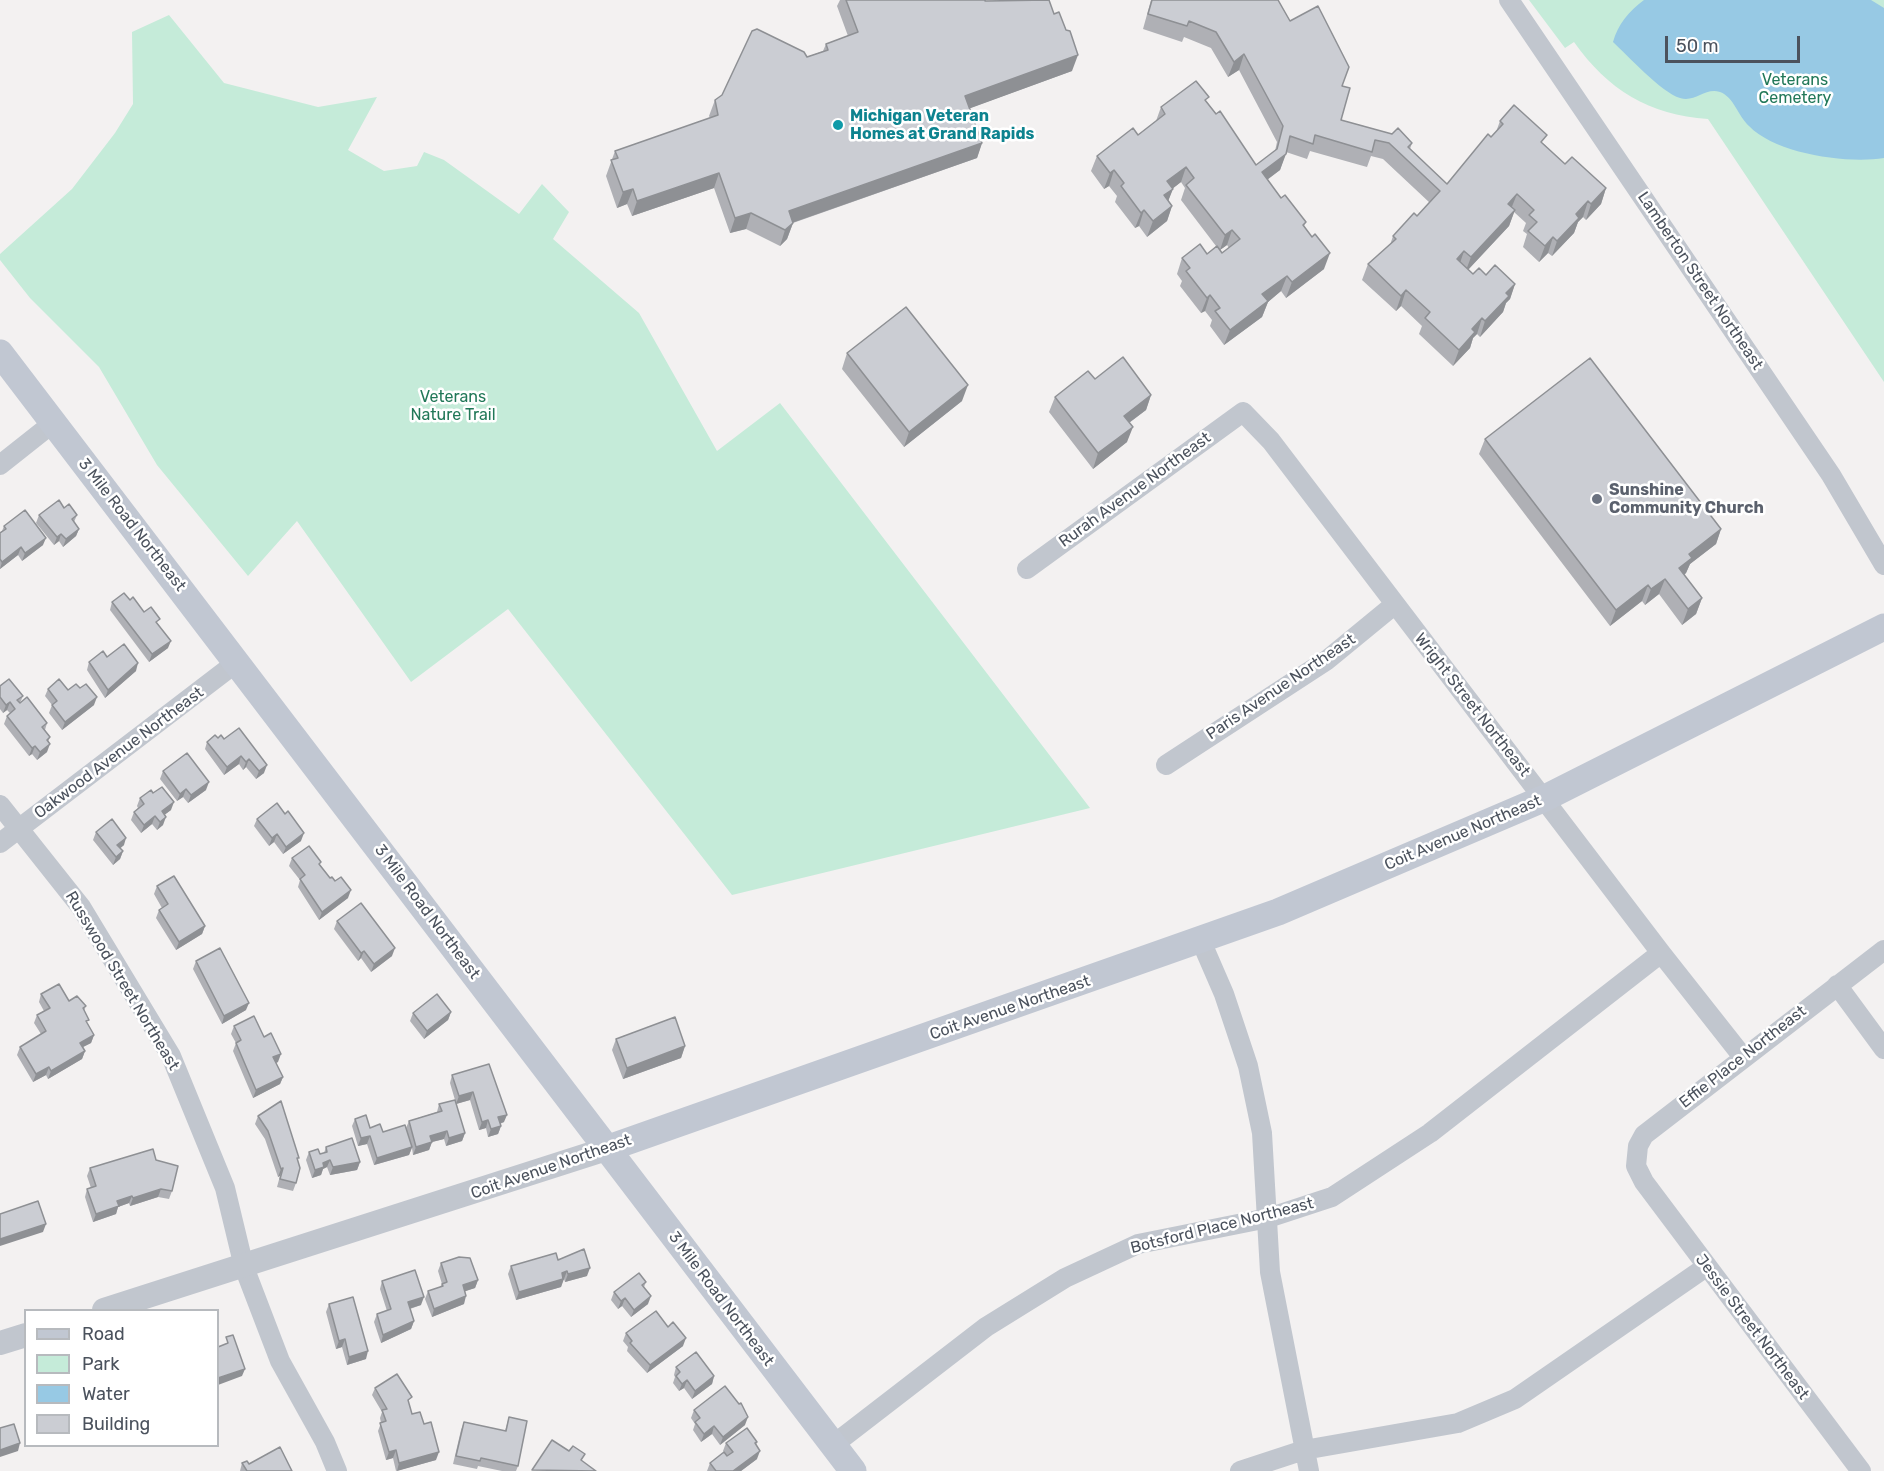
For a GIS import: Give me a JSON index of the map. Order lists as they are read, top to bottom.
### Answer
{
  "streets": {
    "main road": ["3 Mile Road Northeast", "Coit Avenue Northeast"],
    "street": [
      "Lamberton Street Northeast",
      "Rurah Avenue Northeast",
      "Paris Avenue Northeast",
      "Wright Street Northeast",
      "Oakwood Avenue Northeast",
      "Russwood Street Northeast",
      "Effie Place Northeast",
      "Botsford Place Northeast",
      "Jessie Street Northeast"
    ]
  },
  "crossings": [
    ["Rurah Avenue Northeast", "Wright Street Northeast"],
    ["3 Mile Road Northeast", "Oakwood Avenue Northeast"],
    ["3 Mile Road Northeast", "Coit Avenue Northeast"],
    ["3 Mile Road Northeast", "Botsford Place Northeast"],
    ["Paris Avenue Northeast", "Wright Street Northeast"],
    ["Wright Street Northeast", "Coit Avenue Northeast"],
    ["Wright Street Northeast", "Effie Place Northeast"],
    ["Wright Street Northeast", "Botsford Place Northeast"],
    ["Oakwood Avenue Northeast", "Russwood Street Northeast"],
    ["Coit Avenue Northeast", "Russwood Street Northeast"],
    ["Effie Place Northeast", "Jessie Street Northeast"]
  ],
  "parks": ["Veterans Cemetery", "Veterans Nature Trail"],
  "places": ["Michigan Veteran Homes at Grand Rapids", "Sunshine Community Church"],
  "legend": [
    "Road",
    "Park",
    "Water",
    "Building"
  ],
  "scale_bar": "50 m"
}
